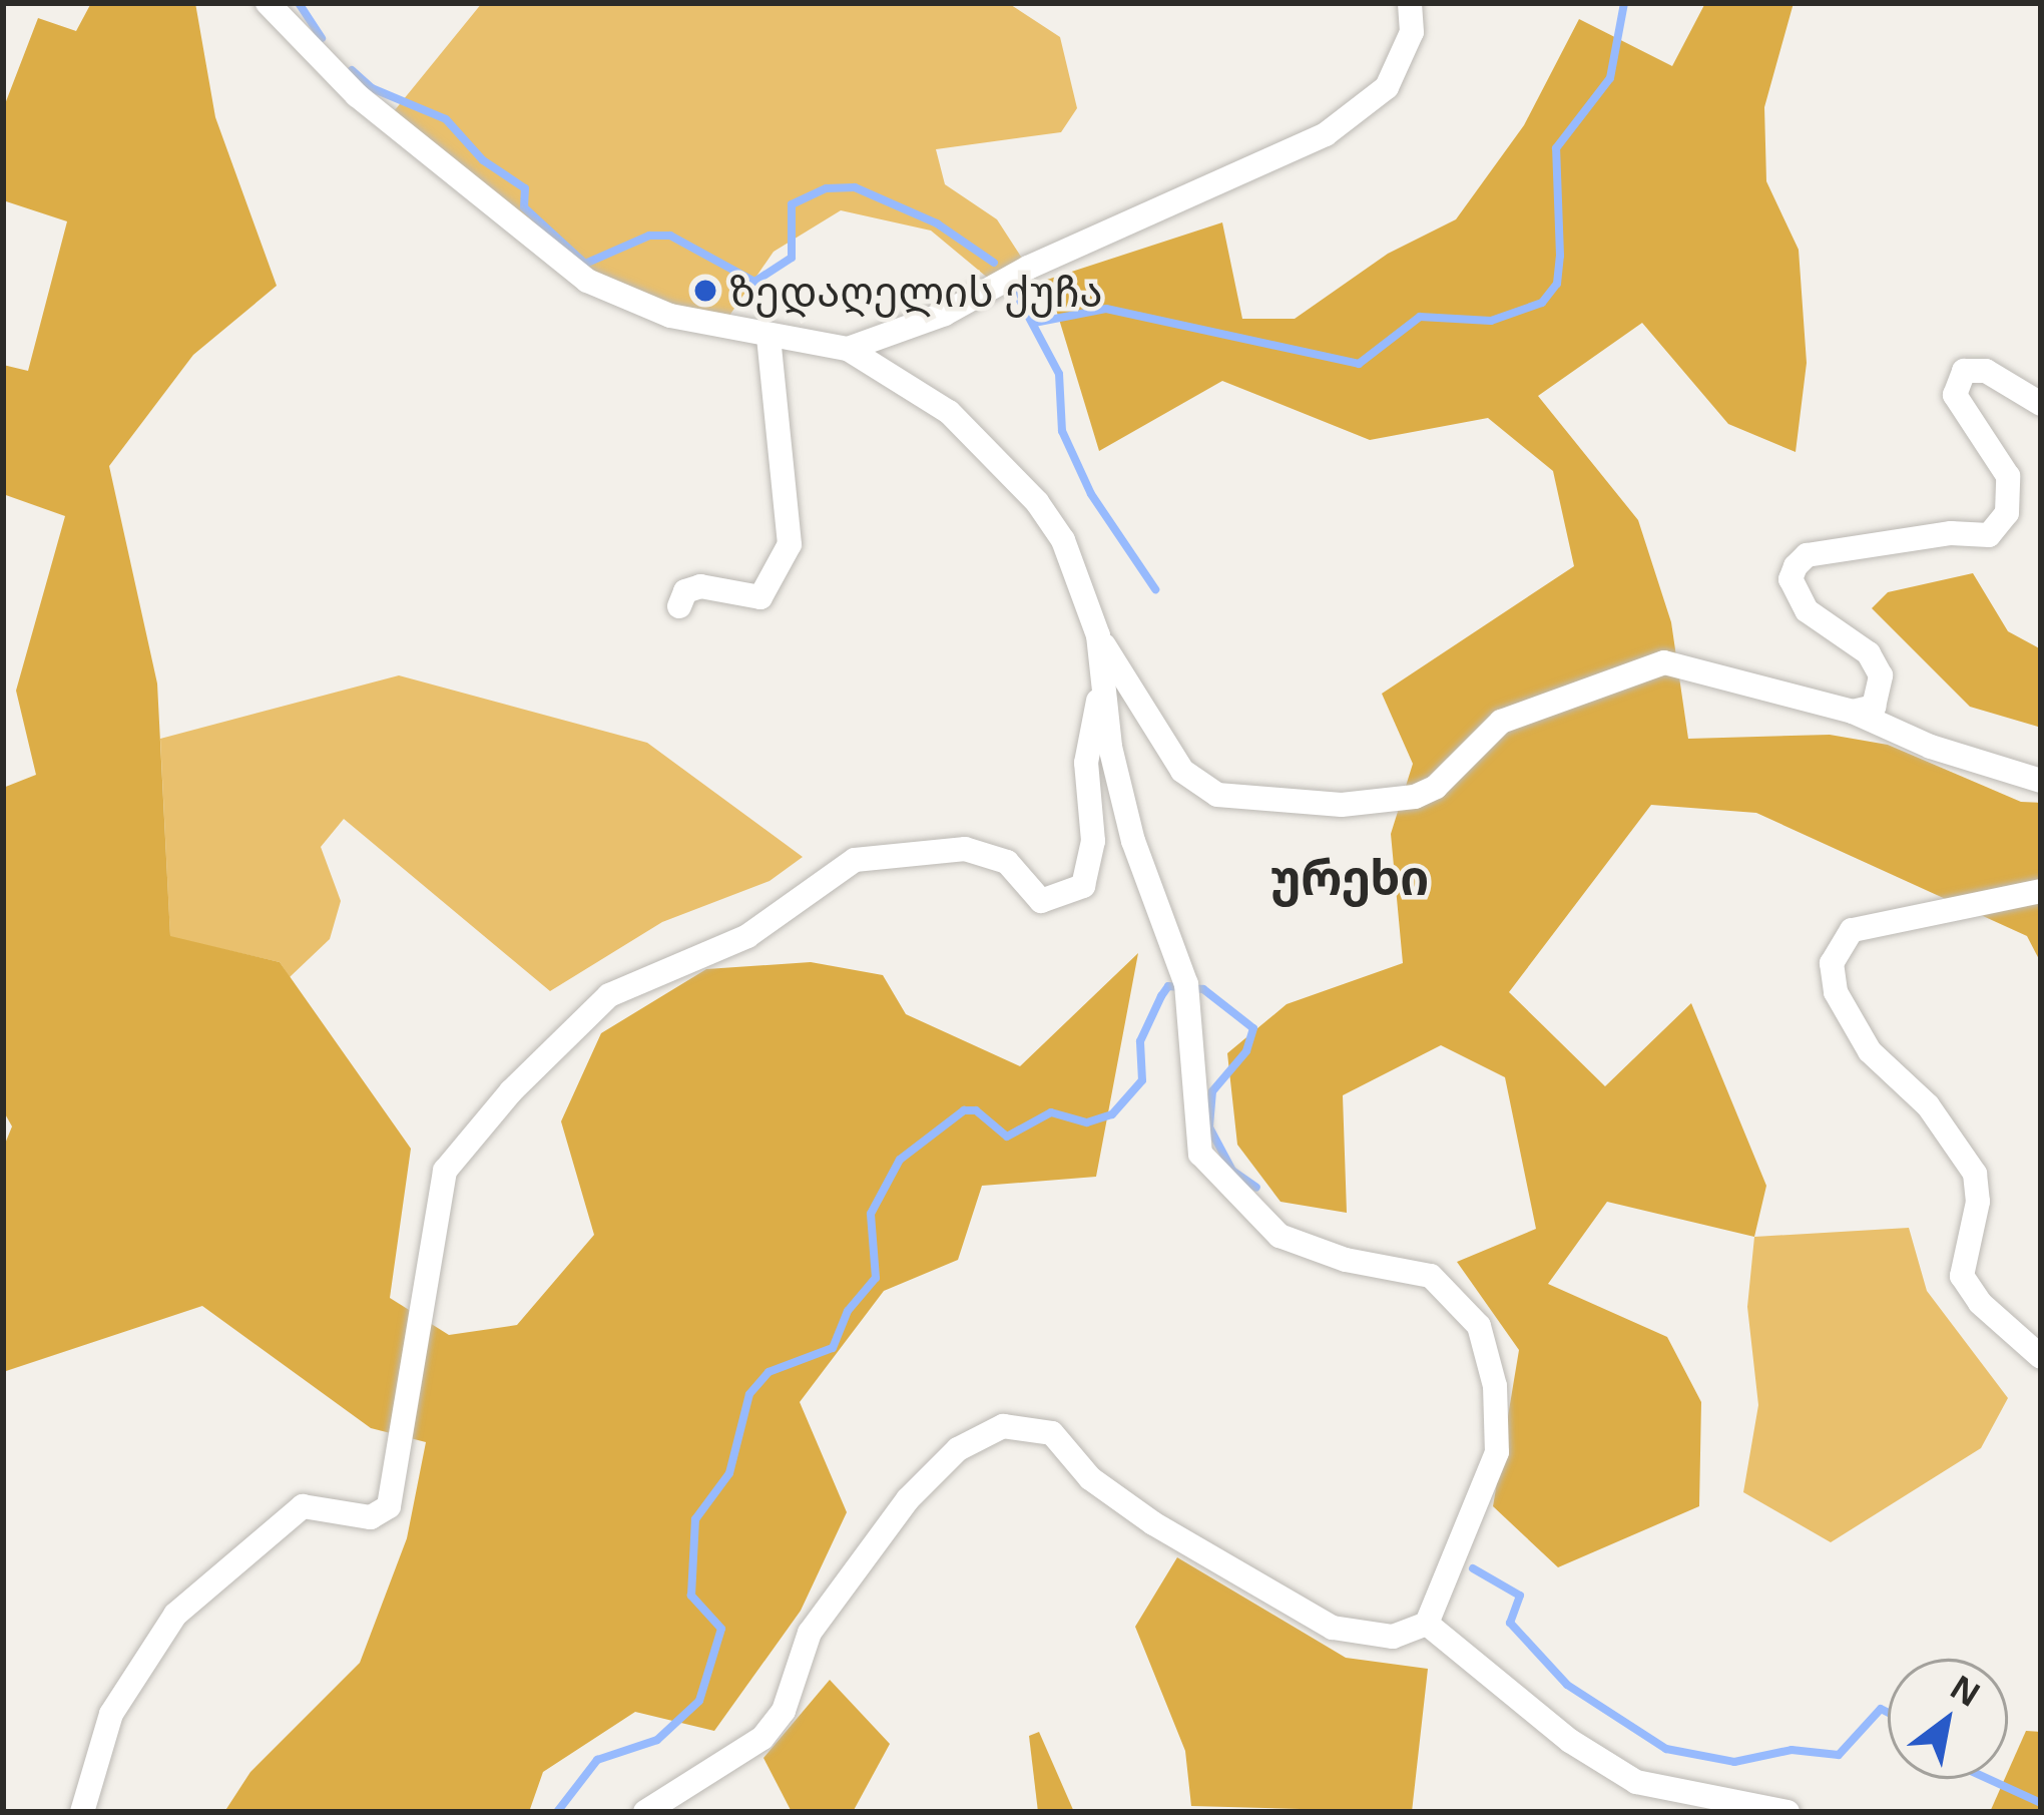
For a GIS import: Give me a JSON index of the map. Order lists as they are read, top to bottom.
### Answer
{
  "districts": ["ურეხი"],
  "places": ["ზედაღელის ქუჩა"],
  "north": "top right"
}
